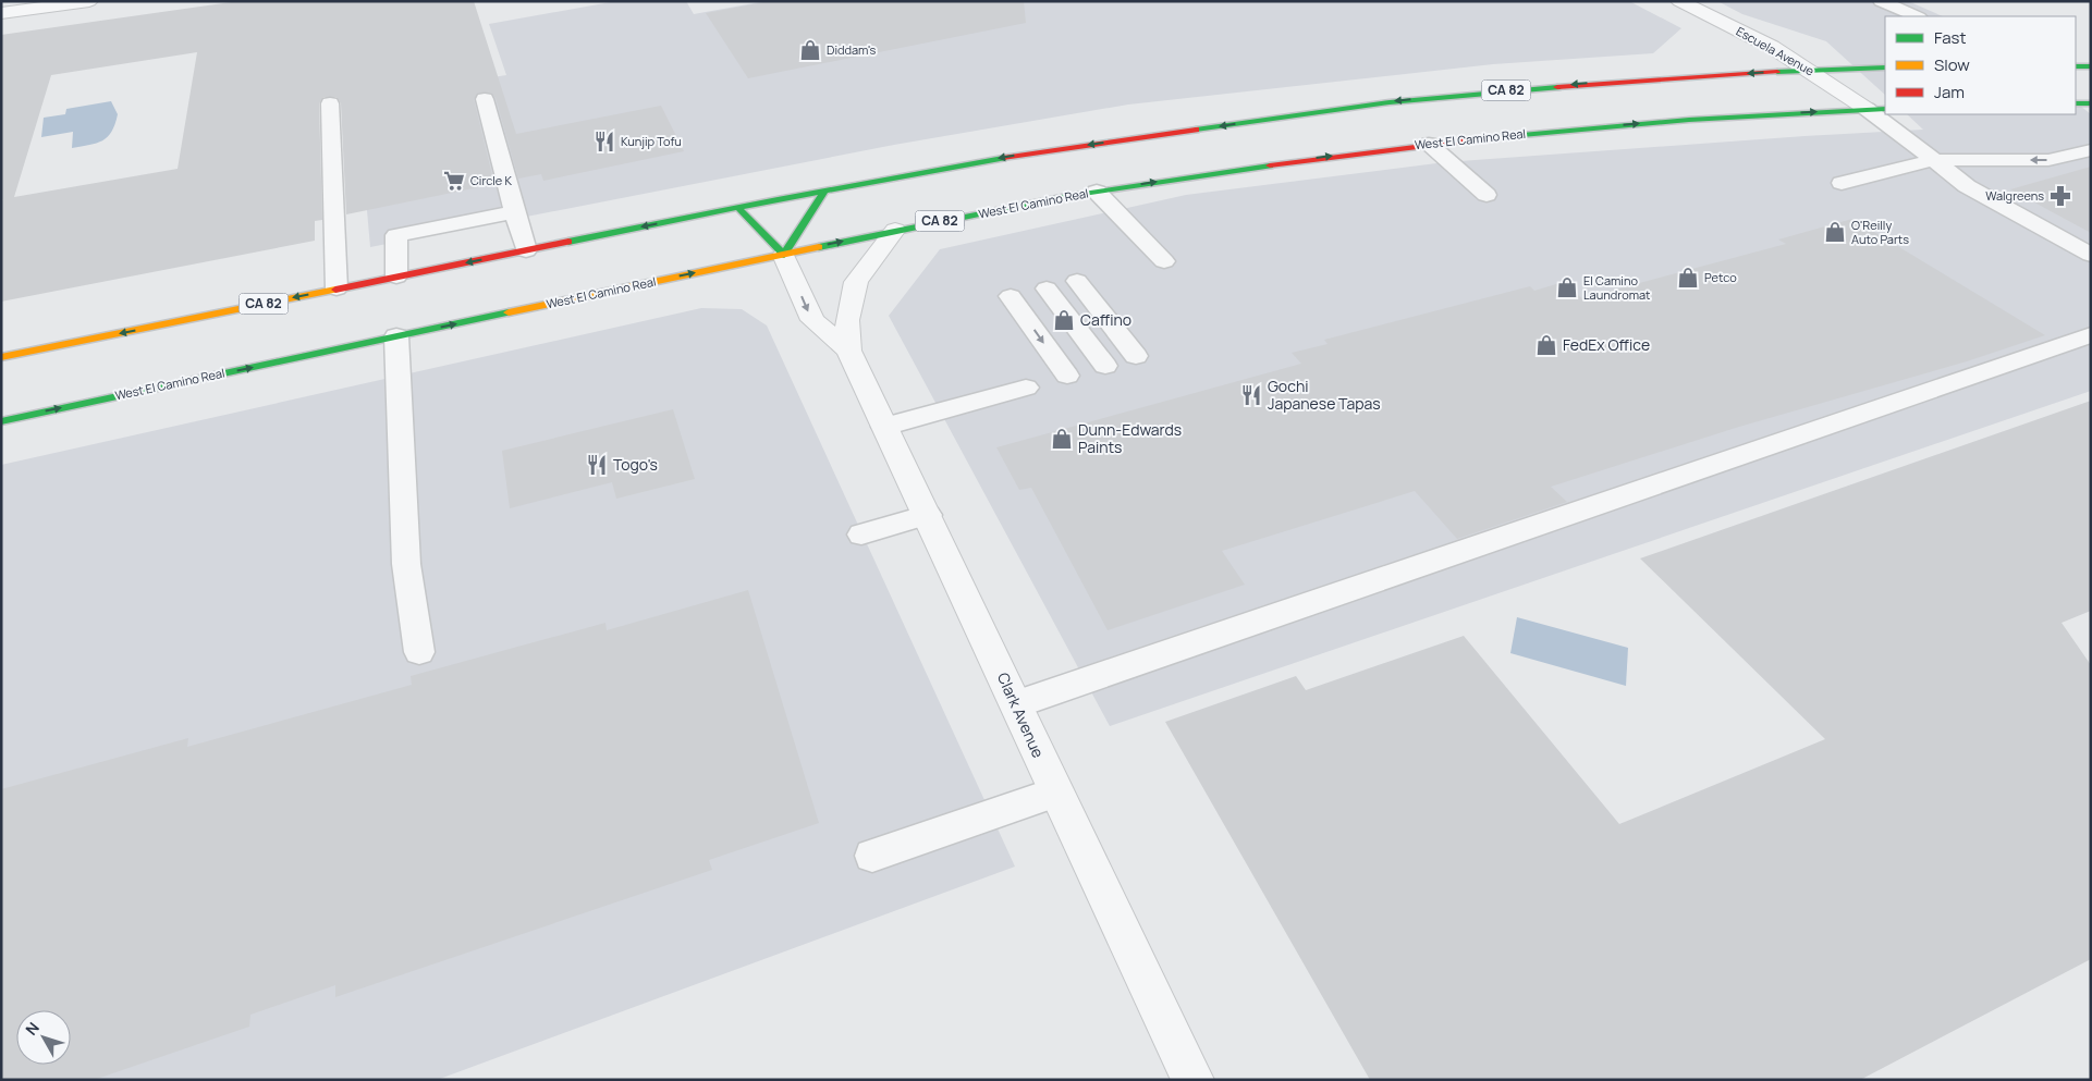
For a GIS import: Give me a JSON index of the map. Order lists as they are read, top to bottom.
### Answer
{
  "streets": {
    "main road": ["CA 82", "West El Camino Real"],
    "street": ["Escuela Avenue", "Clark Avenue"]
  },
  "crossings": [
    ["Escuela Avenue", "CA 82"],
    ["Escuela Avenue", "West El Camino Real"],
    ["West El Camino Real", "Clark Avenue"]
  ],
  "places": {
    "shop": [
      "Diddam's",
      "O'Reilly Auto Parts",
      "Petco",
      "El Camino Laundromat",
      "Caffino",
      "FedEx Office",
      "Dunn-Edwards Paints"
    ],
    "restaurant": ["Kunjip Tofu", "Gochi Japanese Tapas", "Togo's"],
    "supermarket": ["Circle K"],
    "pharmacy": ["Walgreens"]
  },
  "legend": ["Fast", "Slow", "Jam"],
  "north": "top left"
}
